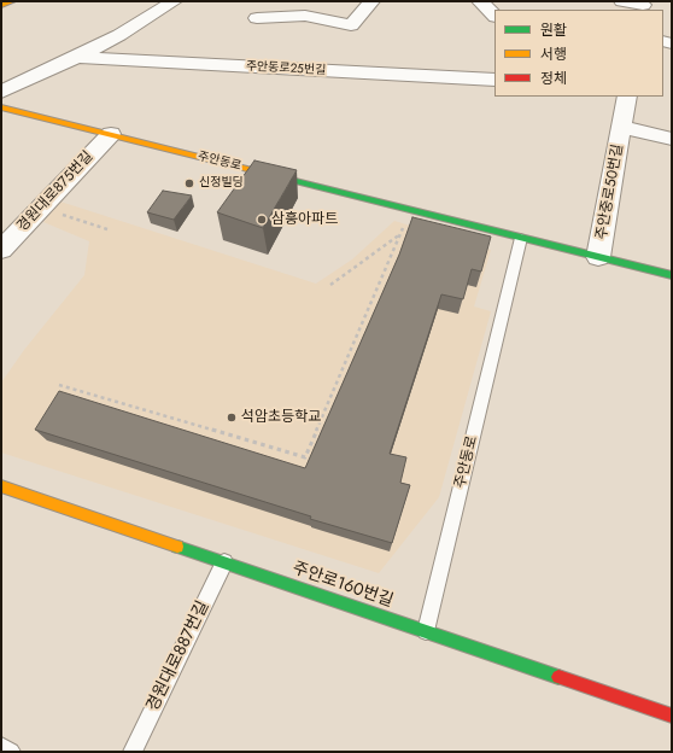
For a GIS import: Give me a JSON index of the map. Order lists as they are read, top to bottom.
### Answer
{
  "streets": {
    "street": [
      "주안동로25번길",
      "주안동로",
      "경원대로875번길",
      "주안중로50번길",
      "주안로160번길"
    ],
    "lane": ["경원대로887번길"]
  },
  "crossings": [
    ["주안동로", "경원대로875번길"],
    ["주안동로", "주안중로50번길"],
    ["주안동로", "주안로160번길"],
    ["주안로160번길", "경원대로887번길"]
  ],
  "places": ["신정빌딩", "삼흥아파트", "석암초등학교"],
  "legend": ["원활", "서행", "정체"]
}
